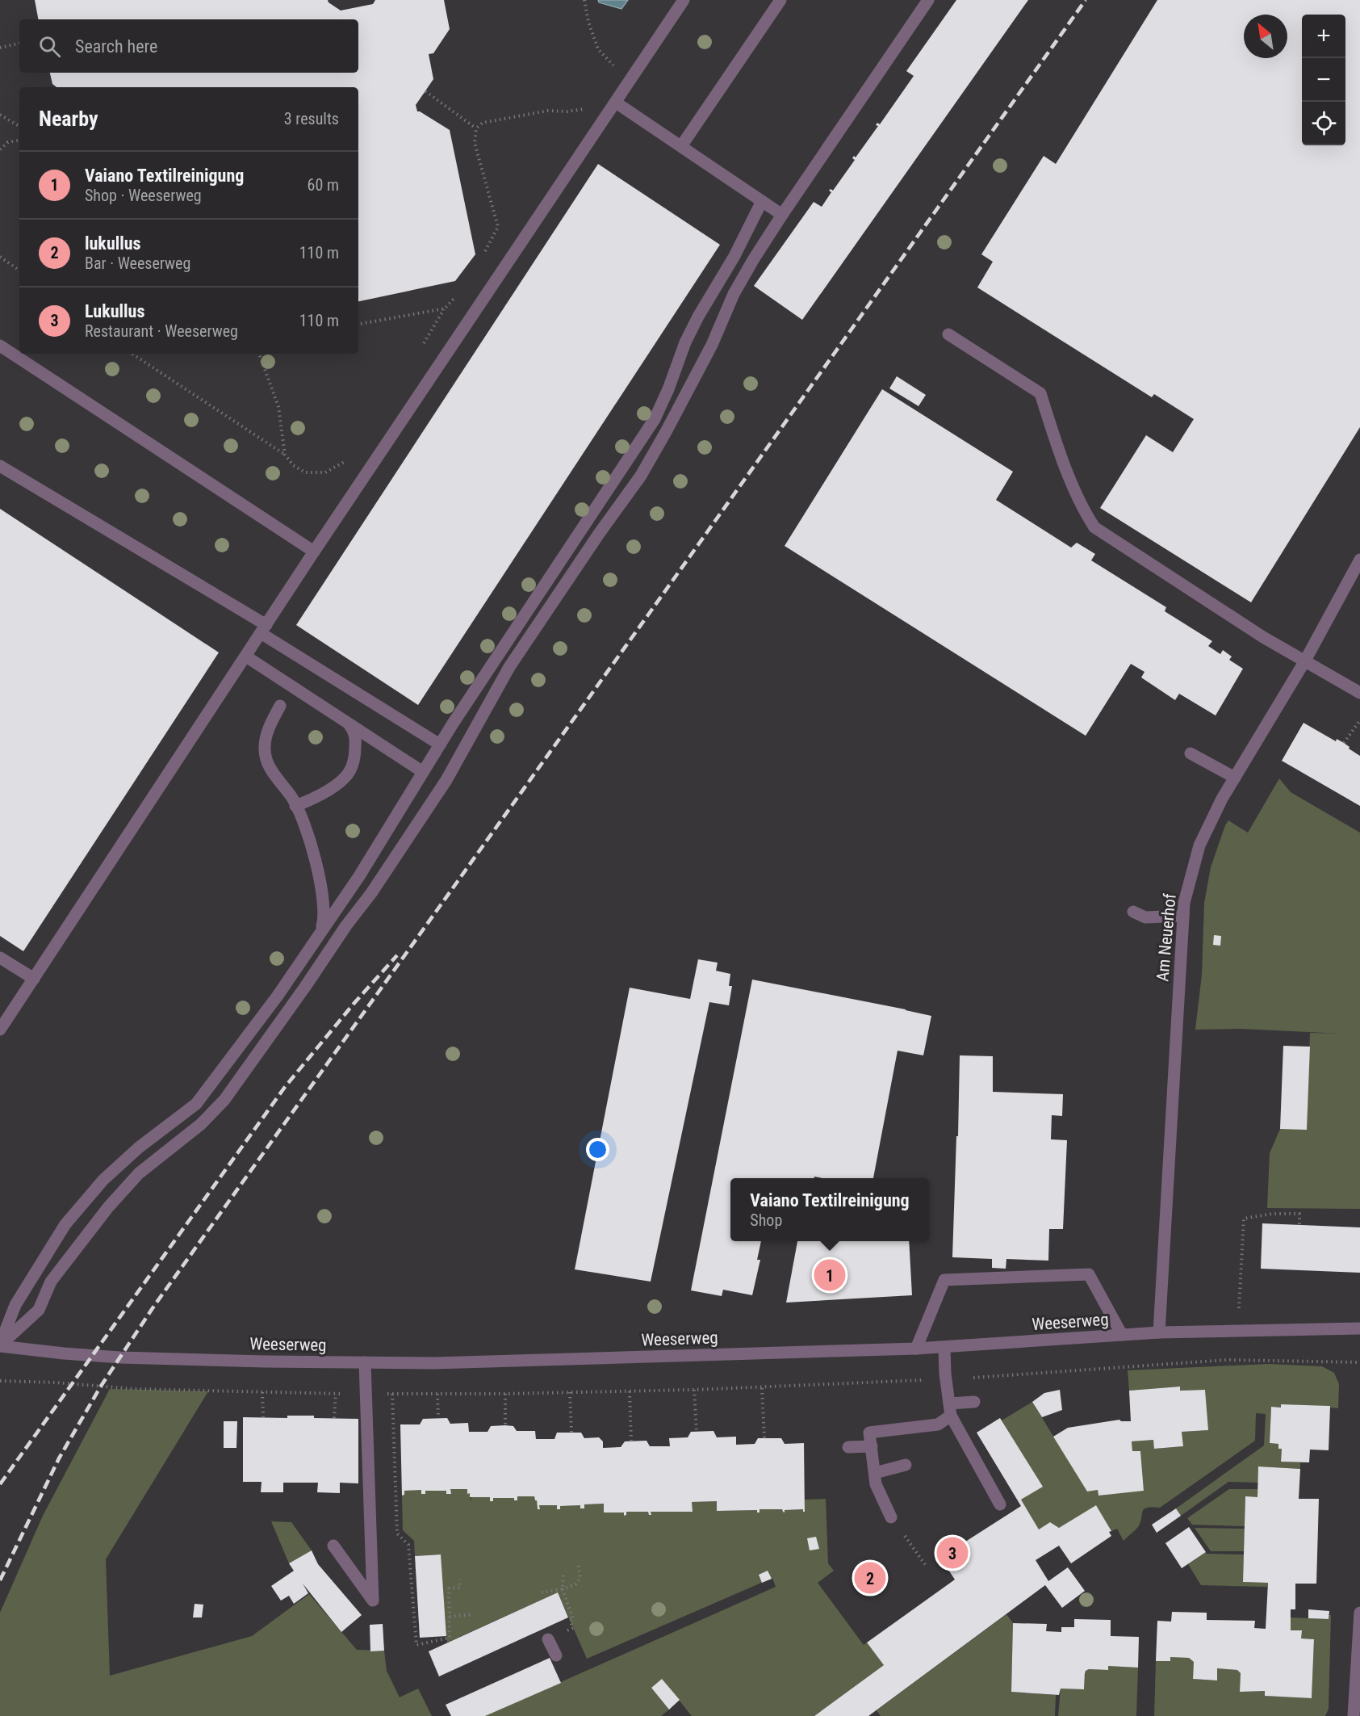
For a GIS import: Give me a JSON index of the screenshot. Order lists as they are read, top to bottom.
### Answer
{
  "streets": {
    "street": ["Am Neuerhof", "Weeserweg"]
  },
  "crossings": [
    ["Am Neuerhof", "Weeserweg"]
  ],
  "north": "top left",
  "page": {
    "map_buttons": ["+", "−"],
    "search": "Search here",
    "heading": ["Nearby", "3 results"],
    "list": [
      {
        "mark": "1",
        "name": "Vaiano Textilreinigung",
        "note": "Shop · Weeserweg",
        "value": "60 m"
      },
      {
        "mark": "2",
        "name": "lukullus",
        "note": "Bar · Weeserweg",
        "value": "110 m"
      },
      {
        "mark": "3",
        "name": "Lukullus",
        "note": "Restaurant · Weeserweg",
        "value": "110 m"
      }
    ],
    "popup": ["Vaiano Textilreinigung", "Shop"],
    "pins": ["1", "3", "2"]
  }
}
